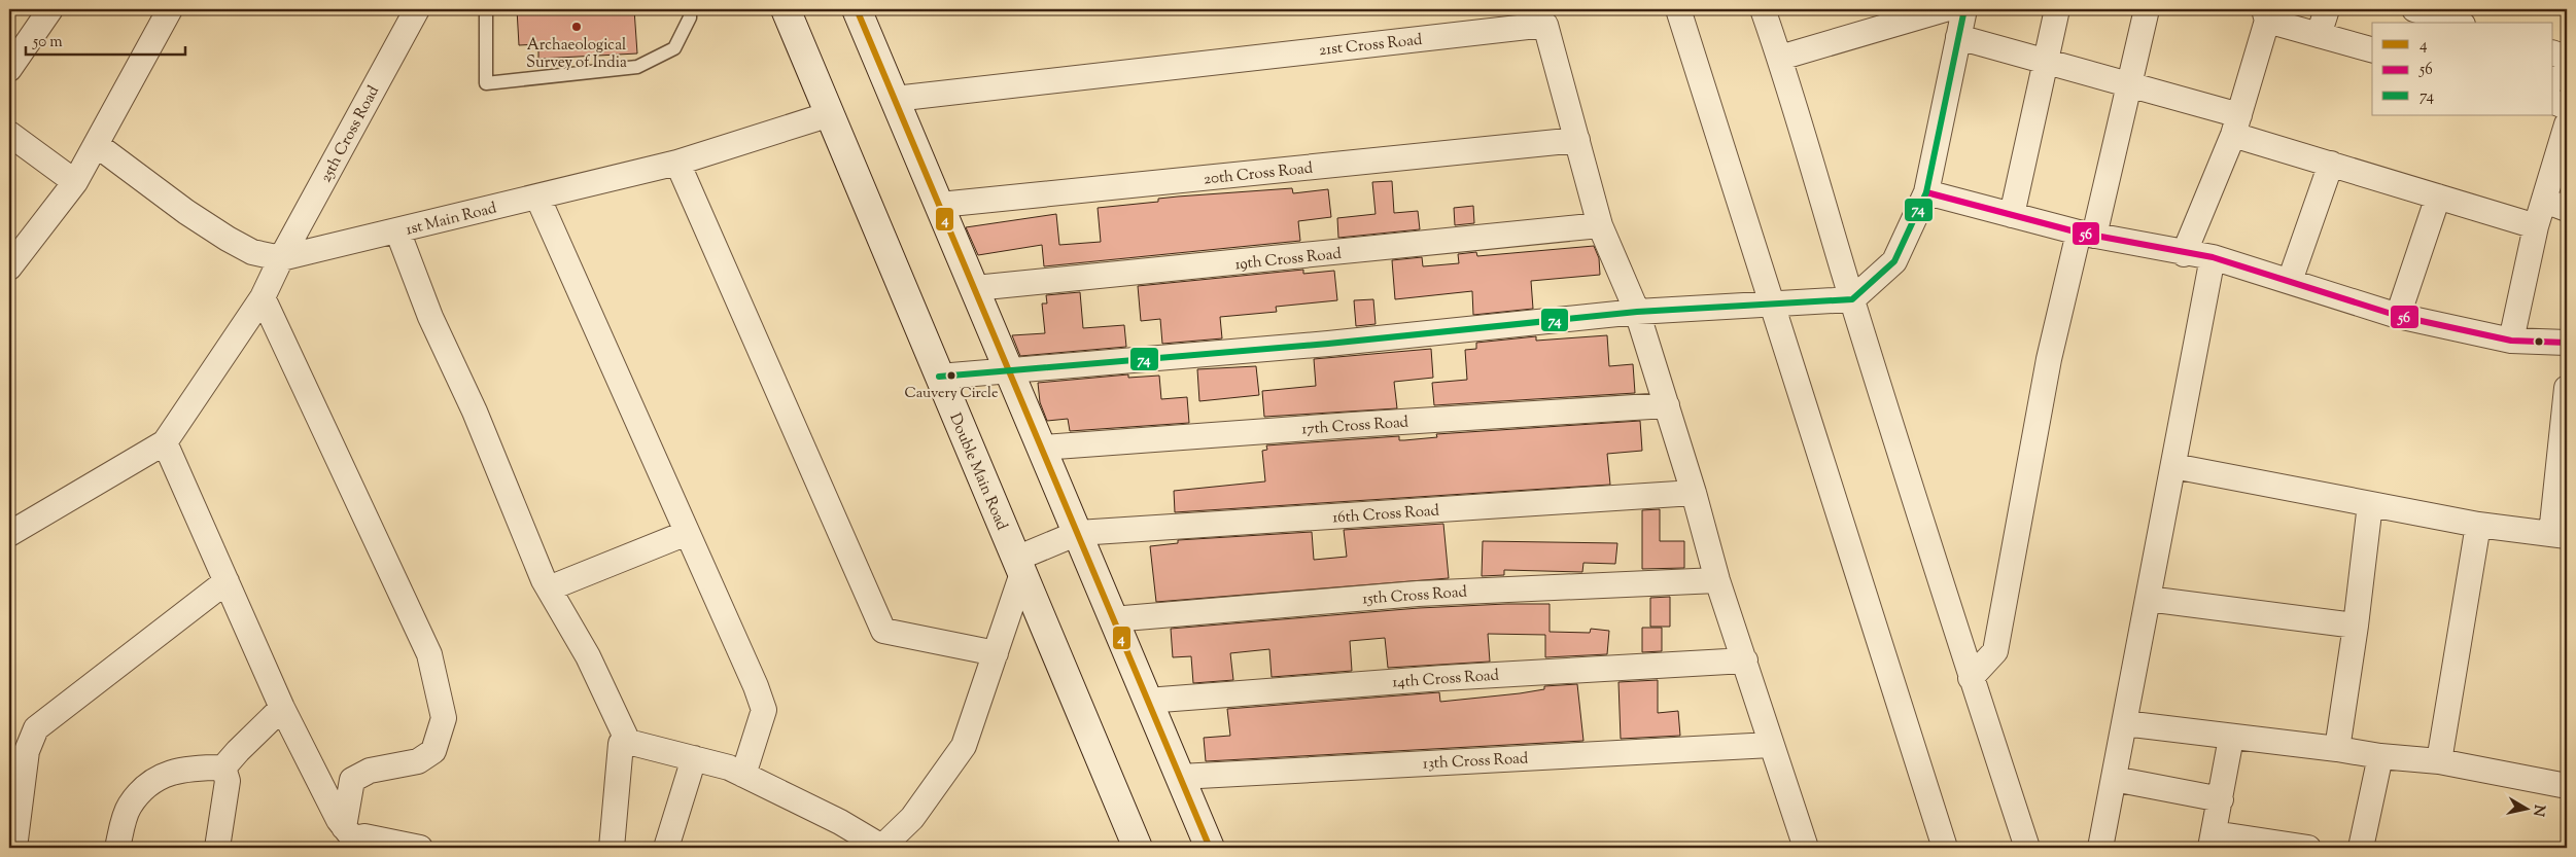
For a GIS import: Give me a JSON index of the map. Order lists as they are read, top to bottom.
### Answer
{
  "streets": {
    "street": [
      "21st Cross Road",
      "25th Cross Road",
      "20th Cross Road",
      "1st Main Road",
      "19th Cross Road",
      "17th Cross Road",
      "Double Main Road",
      "16th Cross Road",
      "15th Cross Road",
      "14th Cross Road",
      "13th Cross Road"
    ]
  },
  "crossings": [
    ["21st Cross Road", "20th Cross Road"],
    ["21st Cross Road", "19th Cross Road"],
    ["21st Cross Road", "17th Cross Road"],
    ["21st Cross Road", "16th Cross Road"],
    ["21st Cross Road", "15th Cross Road"],
    ["21st Cross Road", "14th Cross Road"],
    ["21st Cross Road", "13th Cross Road"],
    ["25th Cross Road", "1st Main Road"],
    ["1st Main Road", "Double Main Road"],
    ["Double Main Road", "16th Cross Road"]
  ],
  "places": ["Archaeological Survey of India", "Cauvery Circle"],
  "lines": ["transit line 4", "transit line 74", "transit line 56"],
  "legend": ["4", "56", "74"],
  "scale_bar": "50 m",
  "north": "right"
}
